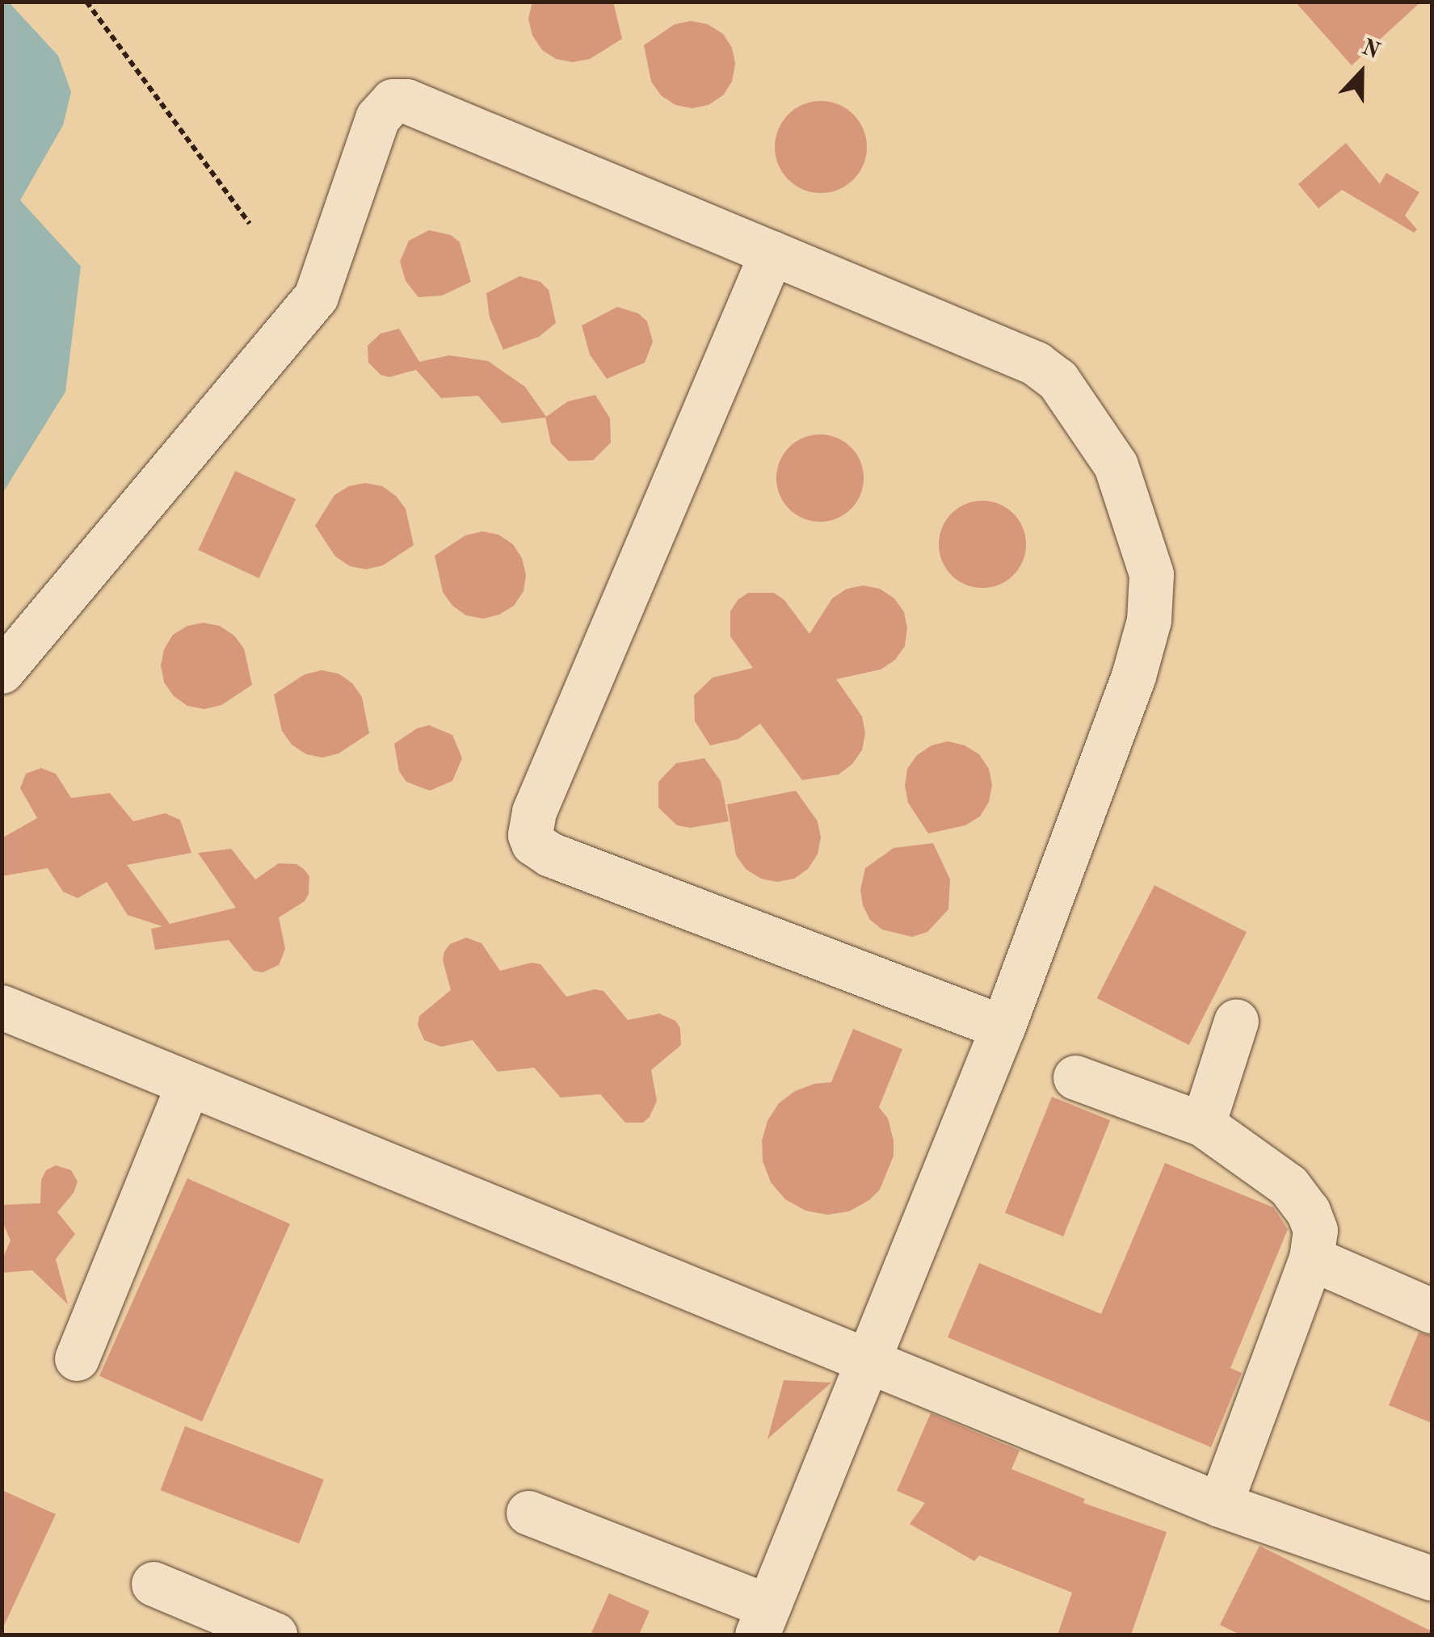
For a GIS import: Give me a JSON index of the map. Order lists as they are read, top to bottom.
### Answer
{
  "north": "top"
}
